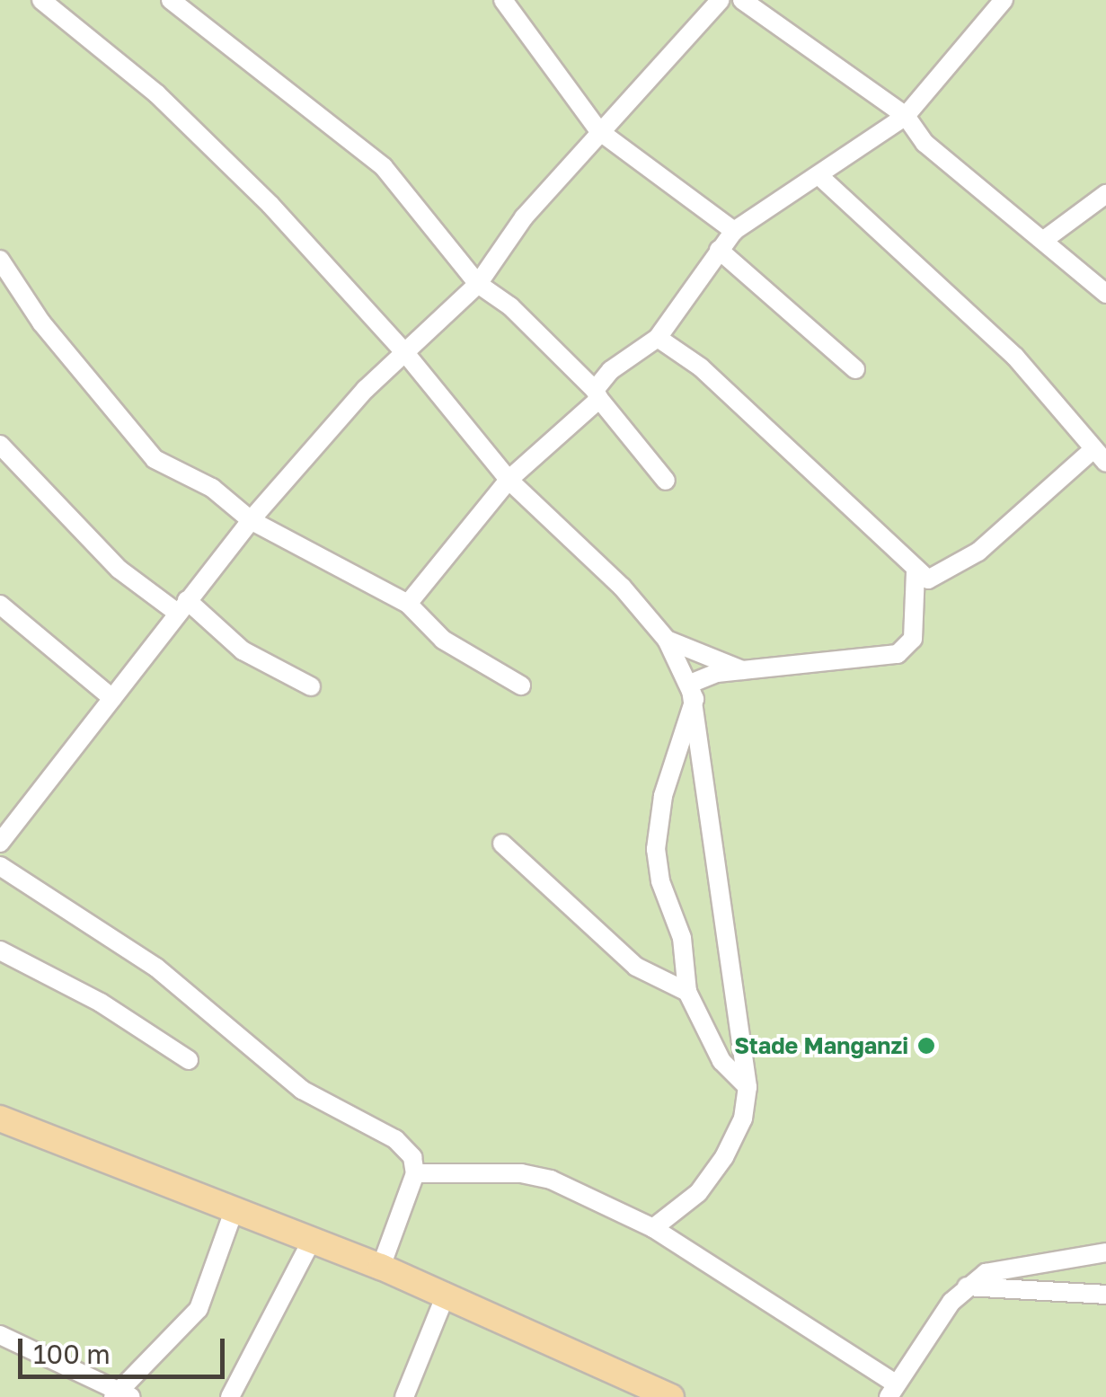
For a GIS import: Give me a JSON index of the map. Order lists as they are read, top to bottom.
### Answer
{
  "places": ["Stade Manganzi"],
  "scale_bar": "100 m"
}
